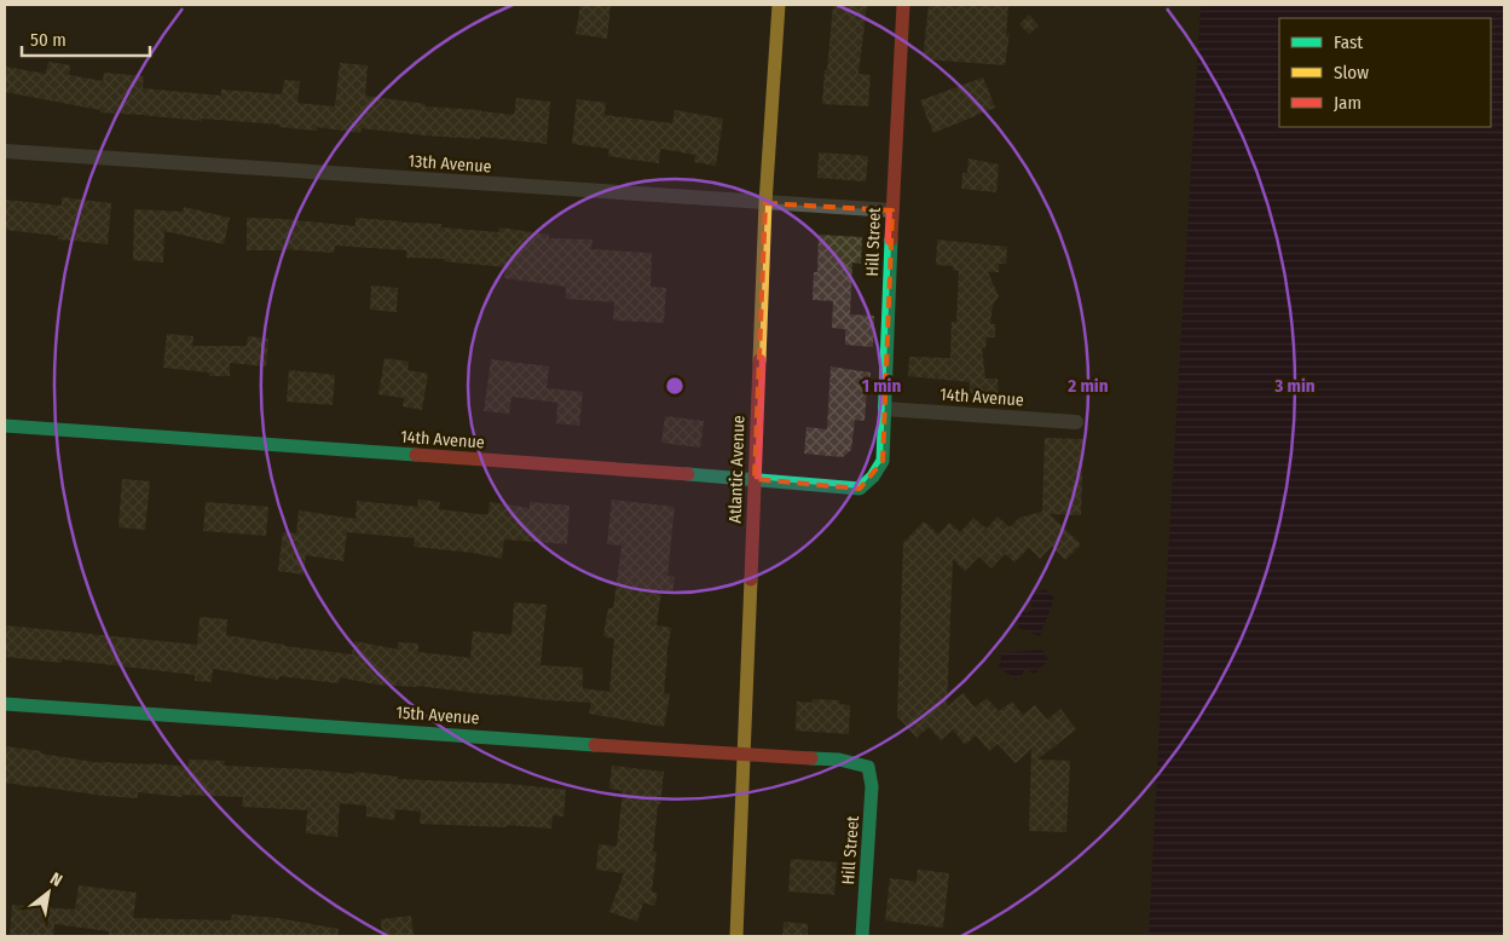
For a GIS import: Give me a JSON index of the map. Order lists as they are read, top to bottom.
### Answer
{
  "streets": {
    "street": [
      "13th Avenue",
      "Hill Street",
      "14th Avenue",
      "Atlantic Avenue",
      "15th Avenue"
    ]
  },
  "crossings": [
    ["13th Avenue", "Hill Street"],
    ["13th Avenue", "Atlantic Avenue"],
    ["Hill Street", "14th Avenue"],
    ["Hill Street", "15th Avenue"],
    ["14th Avenue", "Atlantic Avenue"],
    ["Atlantic Avenue", "15th Avenue"]
  ],
  "legend": ["Fast", "Slow", "Jam"],
  "scale_bar": "50 m",
  "north": "top right",
  "rings": ["1 min", "2 min", "3 min"]
}
